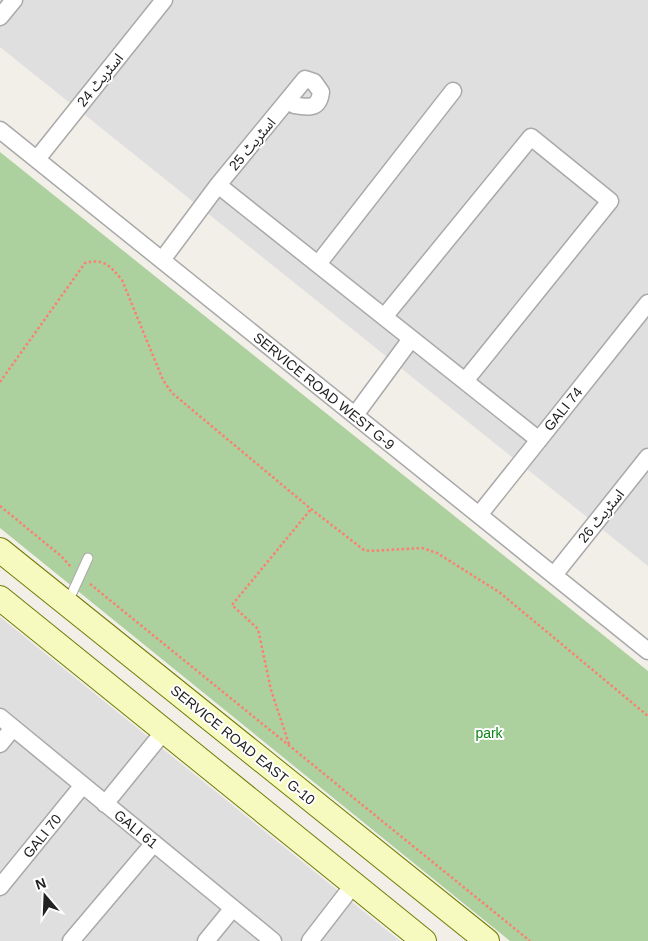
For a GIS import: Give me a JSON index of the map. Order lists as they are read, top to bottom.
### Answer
{
  "streets": {
    "main road": ["SERVICE ROAD EAST G-10"],
    "street": [
      "اسٹریٹ 24",
      "اسٹریٹ 25",
      "SERVICE ROAD WEST G-9",
      "GALI 74",
      "اسٹریٹ 26",
      "GALI 61",
      "GALI 70"
    ]
  },
  "crossings": [
    ["اسٹریٹ 24", "SERVICE ROAD WEST G-9"],
    ["اسٹریٹ 25", "SERVICE ROAD WEST G-9"],
    ["SERVICE ROAD WEST G-9", "GALI 74"],
    ["SERVICE ROAD WEST G-9", "اسٹریٹ 26"],
    ["GALI 61", "GALI 70"]
  ],
  "parks": ["park"],
  "north": "top"
}
